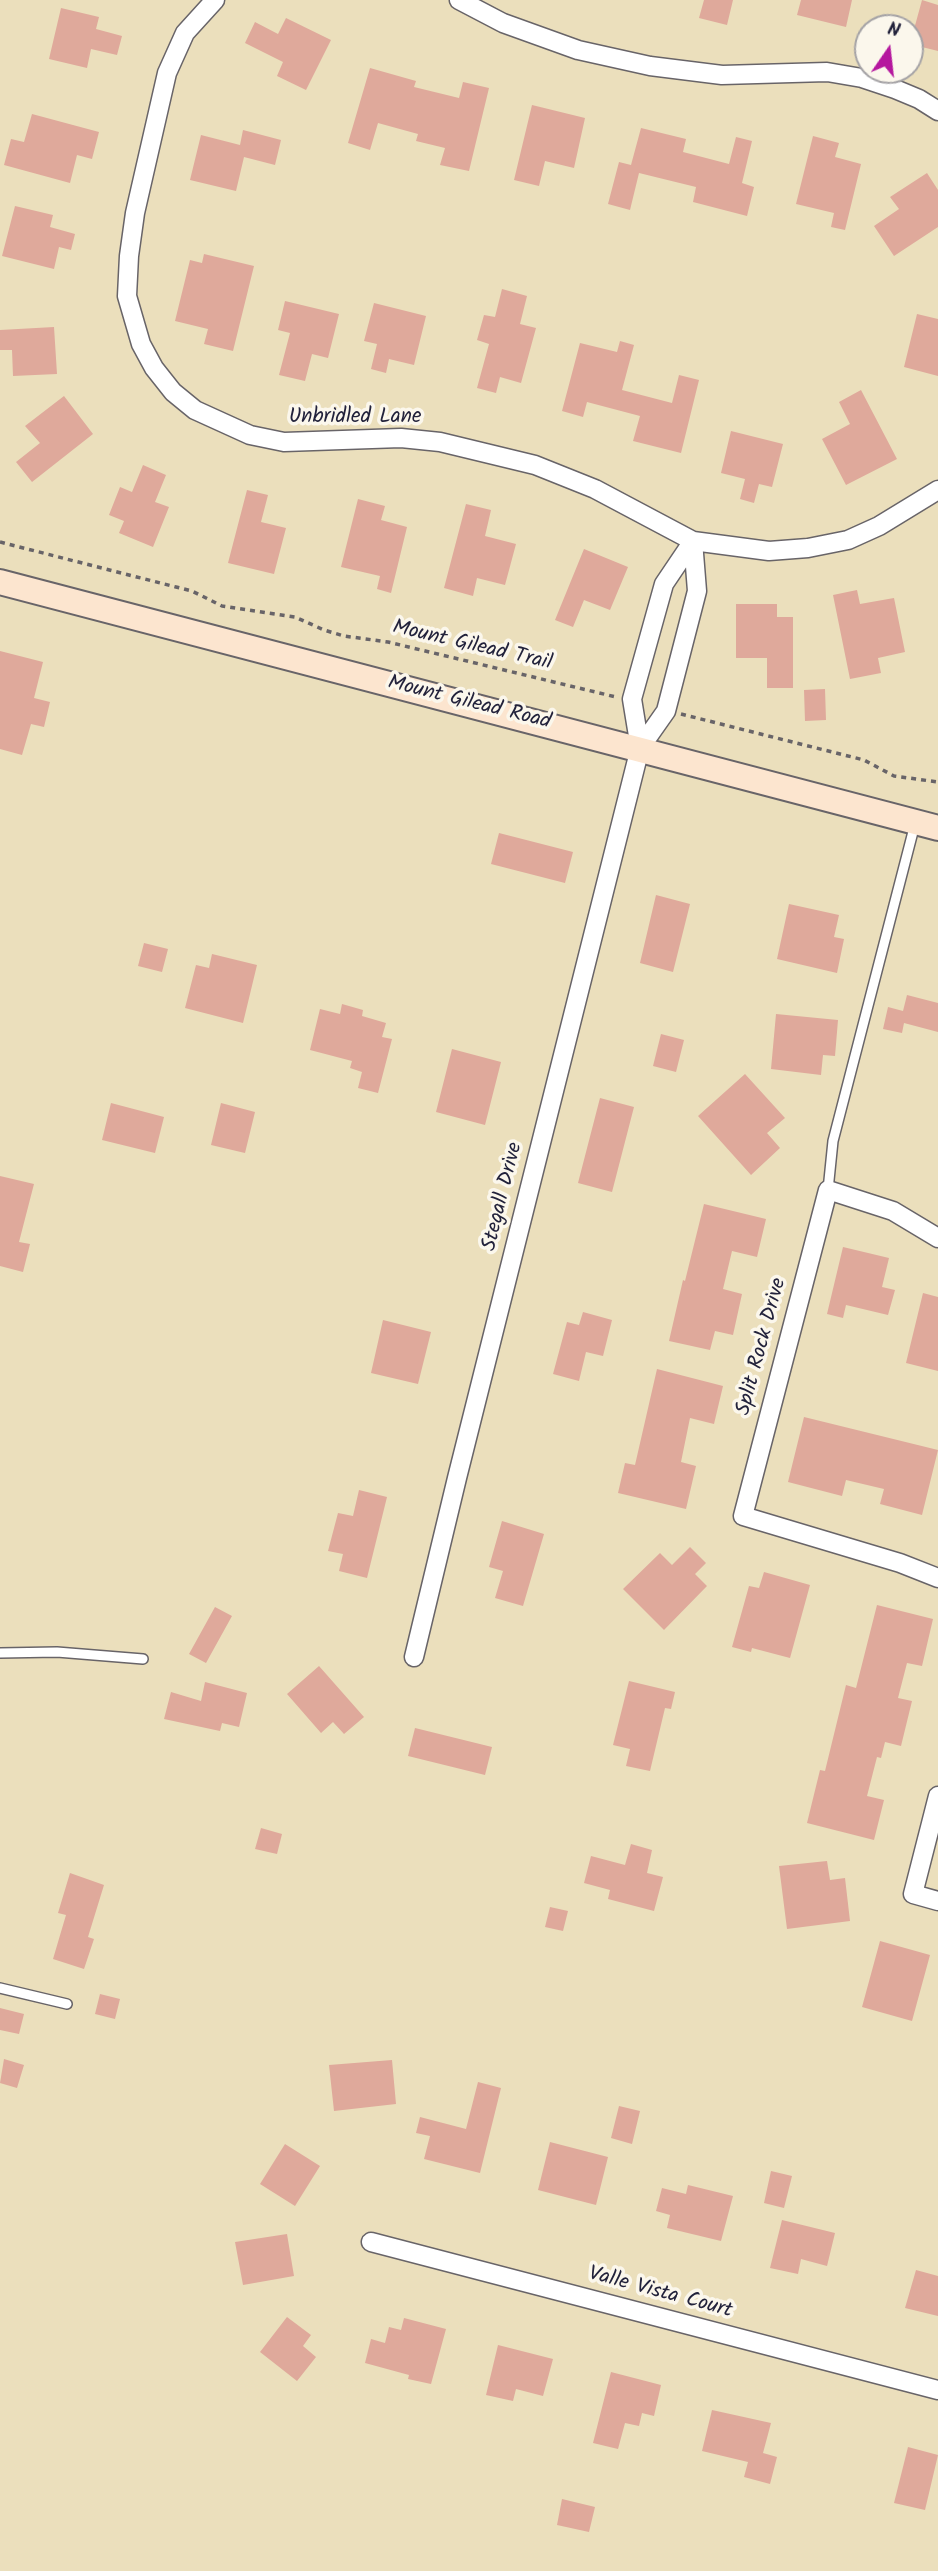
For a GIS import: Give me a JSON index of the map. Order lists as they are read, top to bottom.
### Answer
{
  "streets": {
    "street": [
      "Unbridled Lane",
      "Mount Gilead Road",
      "Stegall Drive",
      "Split Rock Drive",
      "Valle Vista Court"
    ],
    "path": ["Mount Gilead Trail"]
  },
  "crossings": [
    ["Mount Gilead Road", "Stegall Drive"]
  ],
  "north": "top"
}
